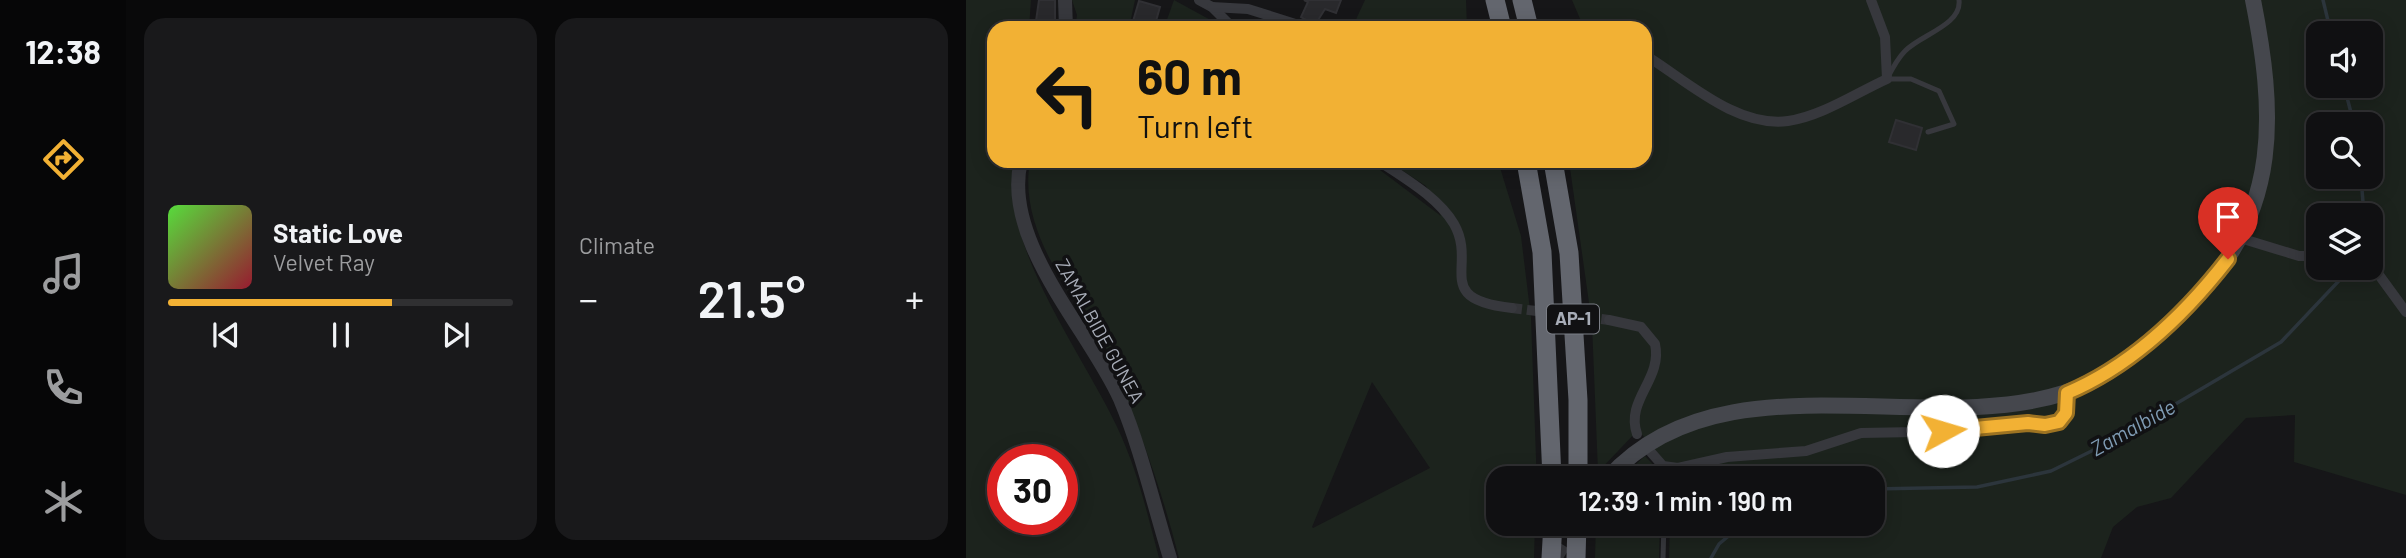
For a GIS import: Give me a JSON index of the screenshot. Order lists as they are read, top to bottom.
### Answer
{
  "streets": {
    "highway": ["AP-1"],
    "street": ["ZAMALBIDE GUNEA"]
  },
  "water": ["Zamalbide"],
  "page": {
    "tabs": "12:38",
    "tile": "Climate",
    "turn": ["60 m", "Turn left"],
    "song": ["Static Love", "Velvet Ray"],
    "heat": ["−", "21.5°", "+"],
    "limit": "30",
    "trip": "12:39 · 1 min · 190 m"
  }
}
